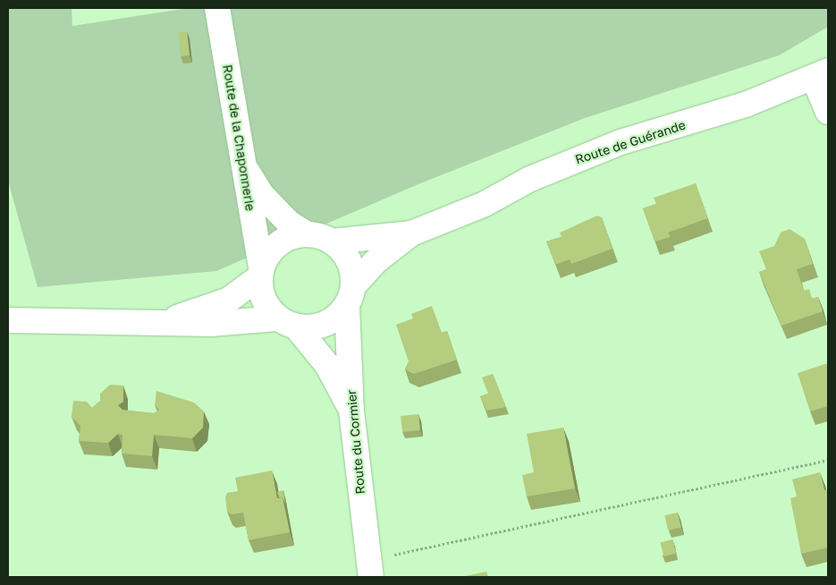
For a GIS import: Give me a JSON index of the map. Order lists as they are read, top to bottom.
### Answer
{
  "streets": {
    "street": ["Route de la Chaponnerie", "Route de Guérande", "Route du Cormier"]
  },
  "crossings": [
    ["Route de la Chaponnerie", "Route de Guérande"],
    ["Route de la Chaponnerie", "Route du Cormier"],
    ["Route de Guérande", "Route du Cormier"]
  ]
}
